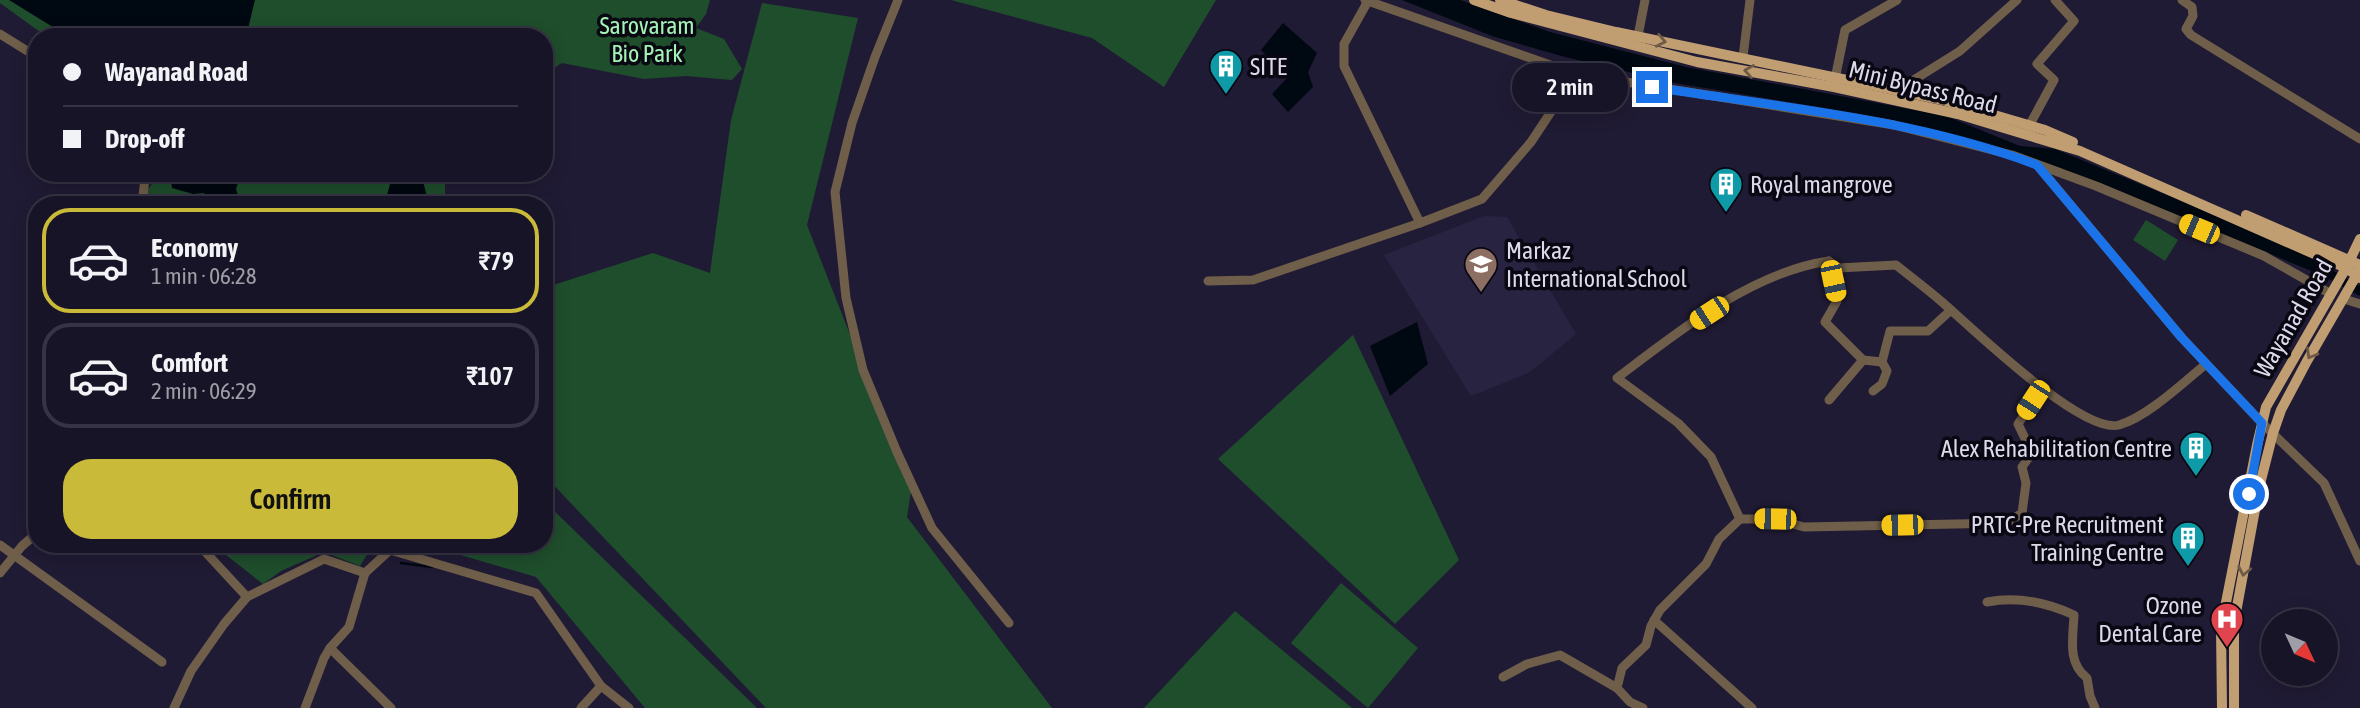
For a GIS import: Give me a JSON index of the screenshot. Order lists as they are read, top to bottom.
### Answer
{
  "streets": {
    "main road": ["Mini Bypass Road", "Wayanad Road"]
  },
  "crossings": [
    ["Mini Bypass Road", "Wayanad Road"]
  ],
  "parks": ["Sarovaram Bio Park"],
  "places": {
    "building": [
      "SITE",
      "Royal mangrove",
      "Alex Rehabilitation Centre",
      "PRTC-Pre Recruitment Training Centre"
    ],
    "school or university": ["Markaz International School"],
    "hospital": ["Ozone Dental Care"]
  },
  "north": "bottom right",
  "page": {
    "banner": ["Wayanad Road", "Drop-off"],
    "bubble": "2 min",
    "list": [
      {
        "name": "Economy",
        "note": "1 min · 06:28",
        "value": "₹79"
      },
      {
        "name": "Comfort",
        "note": "2 min · 06:29",
        "value": "₹107"
      }
    ],
    "buttons": "Confirm"
  }
}
